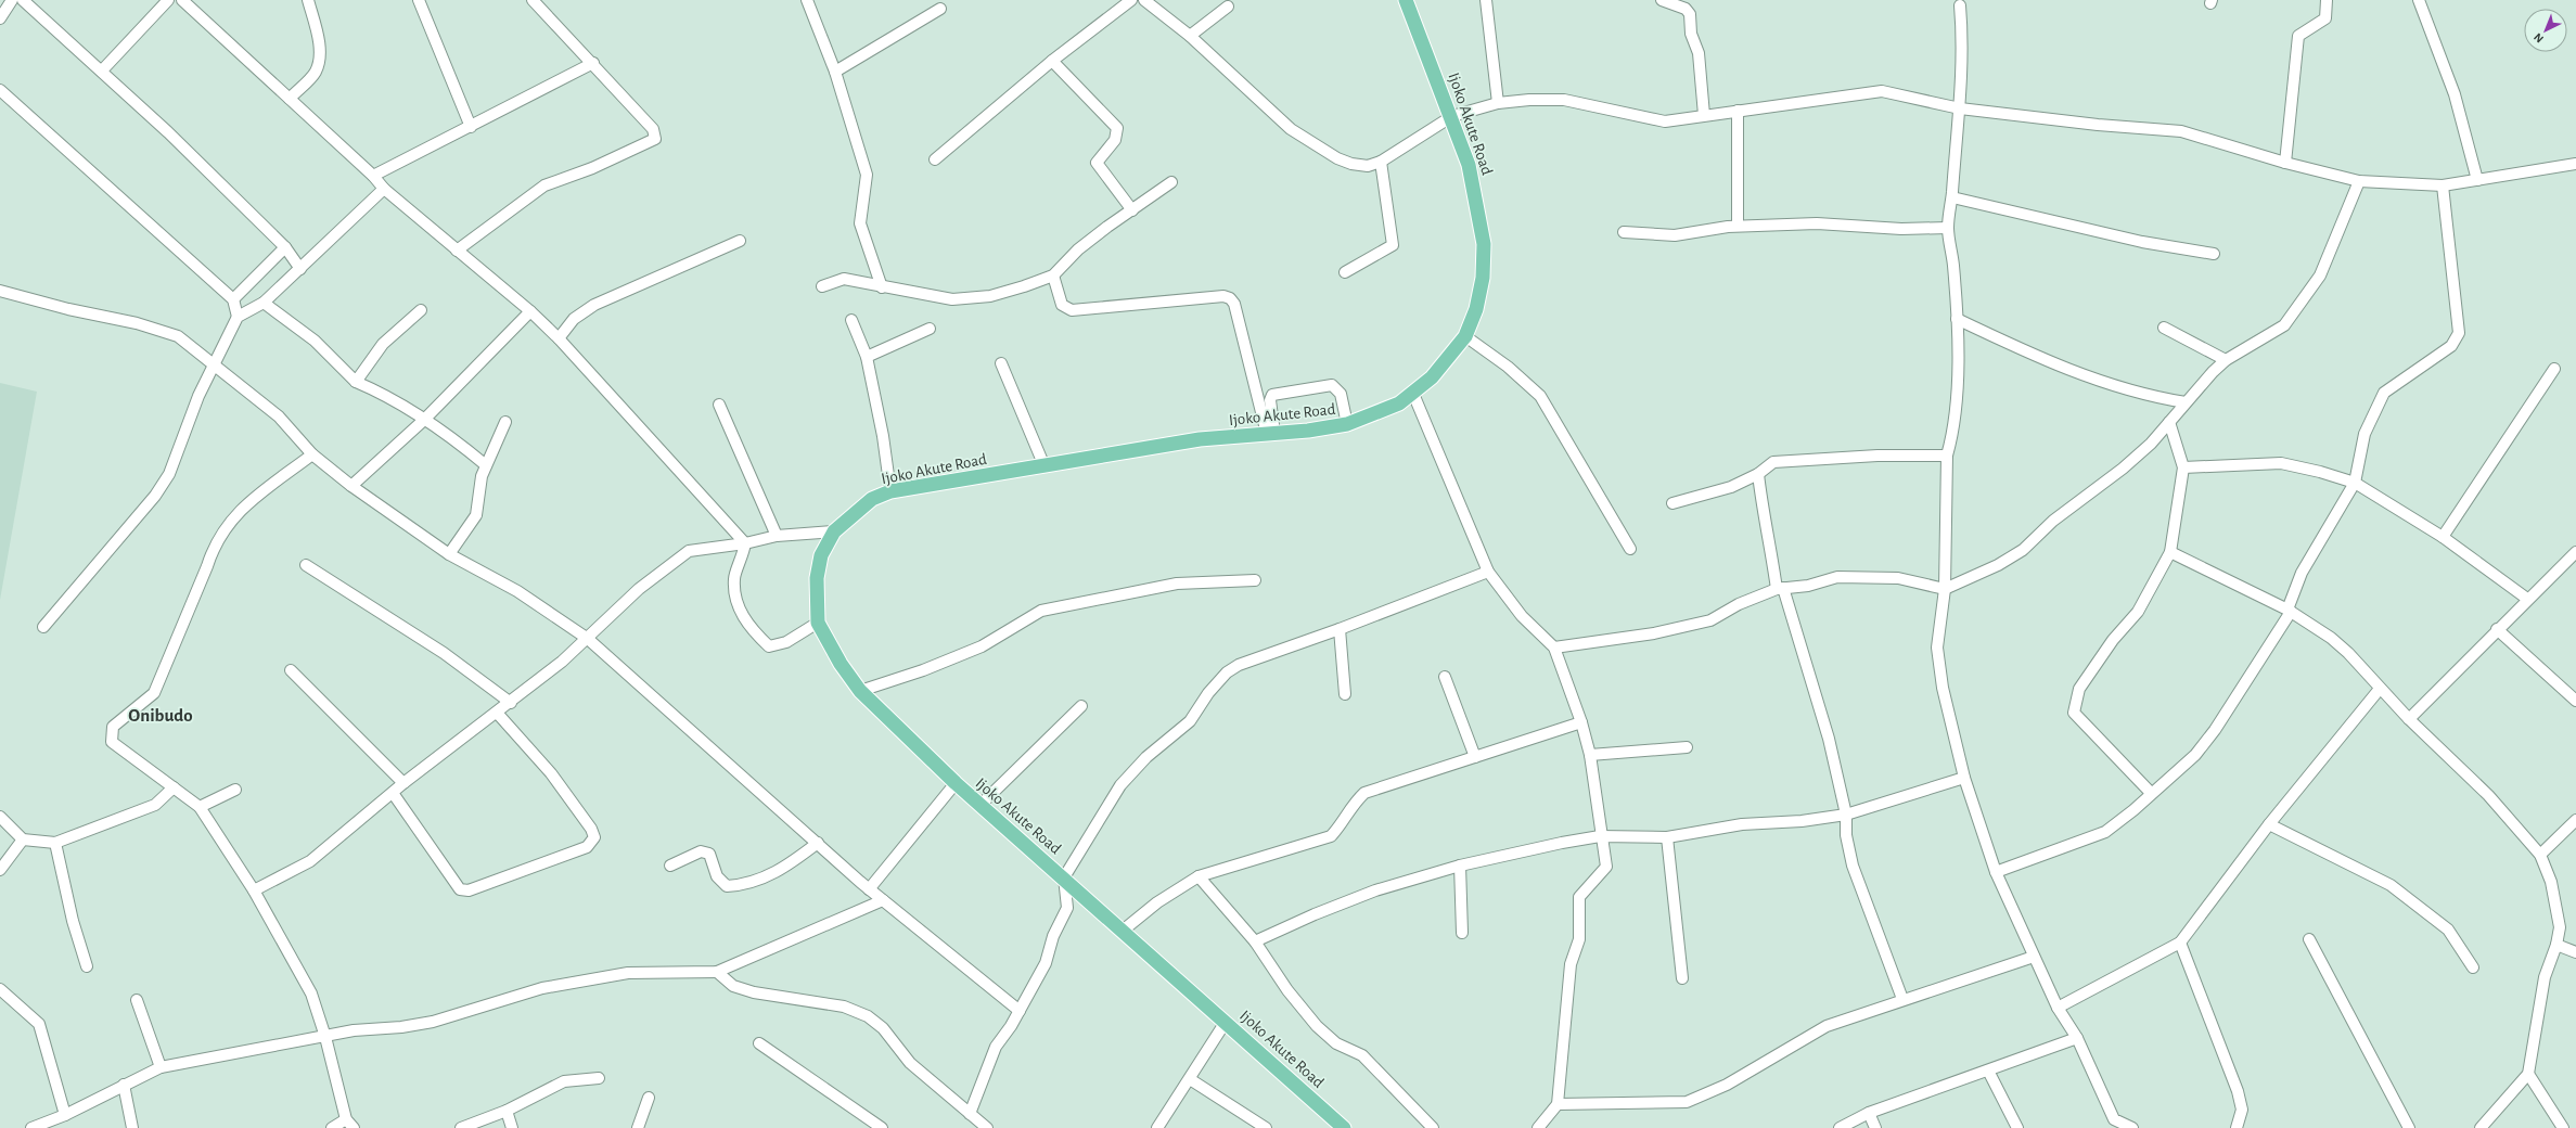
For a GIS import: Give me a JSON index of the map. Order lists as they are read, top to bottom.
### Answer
{
  "streets": {
    "main road": ["Ijoko Akute Road"]
  },
  "districts": ["Onibudo"],
  "north": "bottom left"
}
